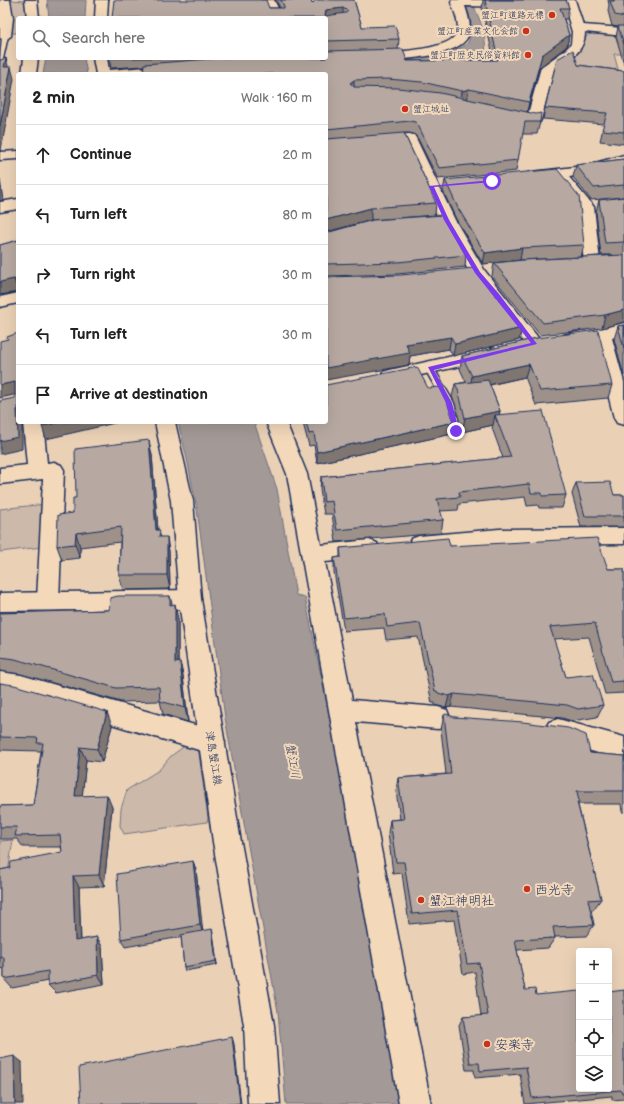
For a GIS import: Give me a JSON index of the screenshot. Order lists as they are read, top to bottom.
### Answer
{
  "streets": {
    "street": ["津島蟹江線"]
  },
  "water": ["蟹江川"],
  "places": [
    "蟹江町道路元標",
    "蟹江町産業文化会館",
    "蟹江町歴史民俗資料館",
    "蟹江城址",
    "西光寺",
    "蟹江神明社",
    "安楽寺"
  ],
  "page": {
    "search": "Search here",
    "heading": ["2 min", "Walk · 160 m"],
    "list": [
      ["Continue", "20 m"],
      ["Turn left", "80 m"],
      ["Turn right", "30 m"],
      ["Turn left", "30 m"],
      "Arrive at destination"
    ],
    "map_buttons": ["+", "−"]
  }
}
